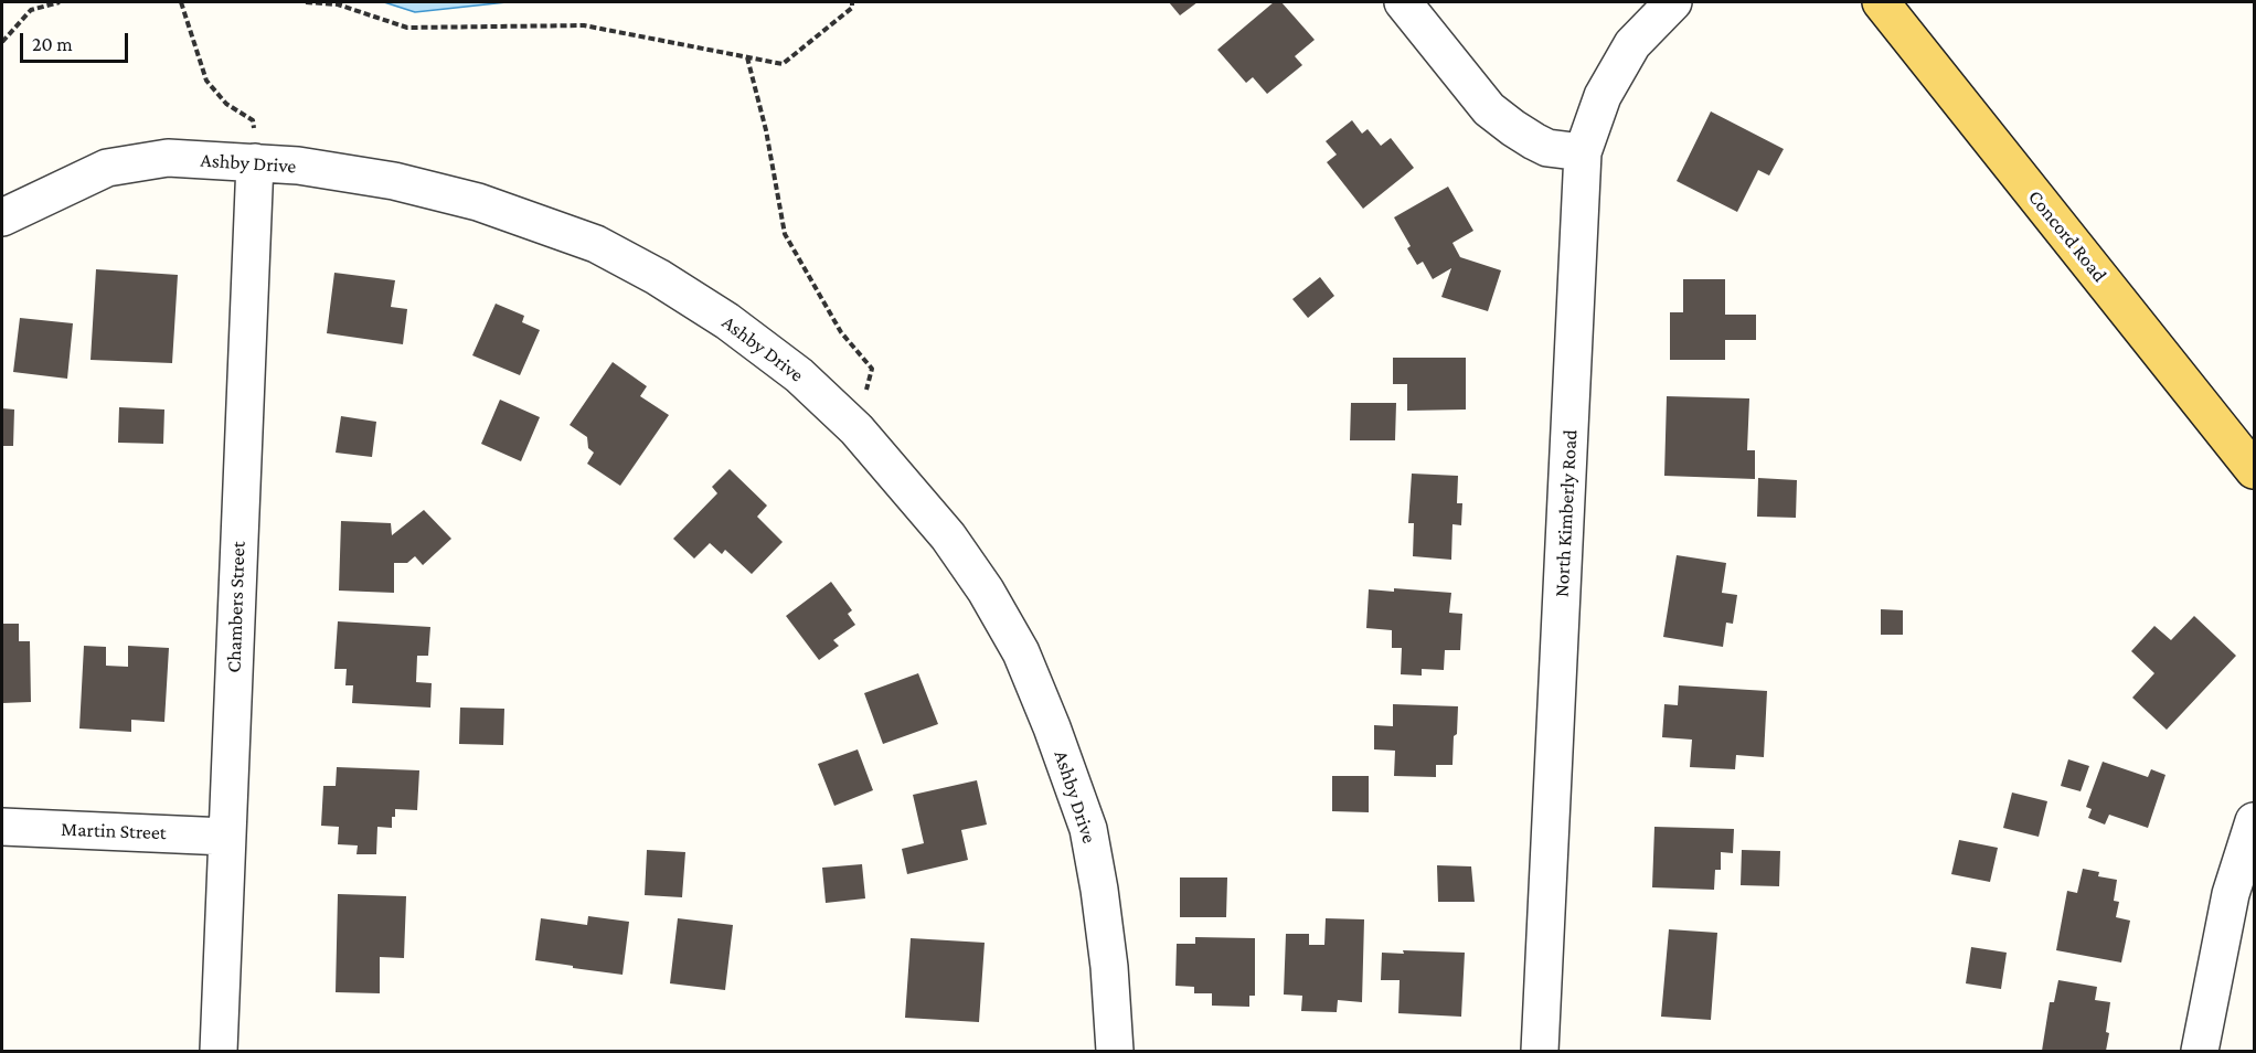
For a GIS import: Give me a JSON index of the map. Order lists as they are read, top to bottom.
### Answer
{
  "streets": {
    "main road": ["Concord Road"],
    "street": [
      "Ashby Drive",
      "North Kimberly Road",
      "Chambers Street",
      "Martin Street"
    ]
  },
  "crossings": [
    ["Ashby Drive", "Chambers Street"],
    ["Chambers Street", "Martin Street"]
  ],
  "scale_bar": "20 m"
}
